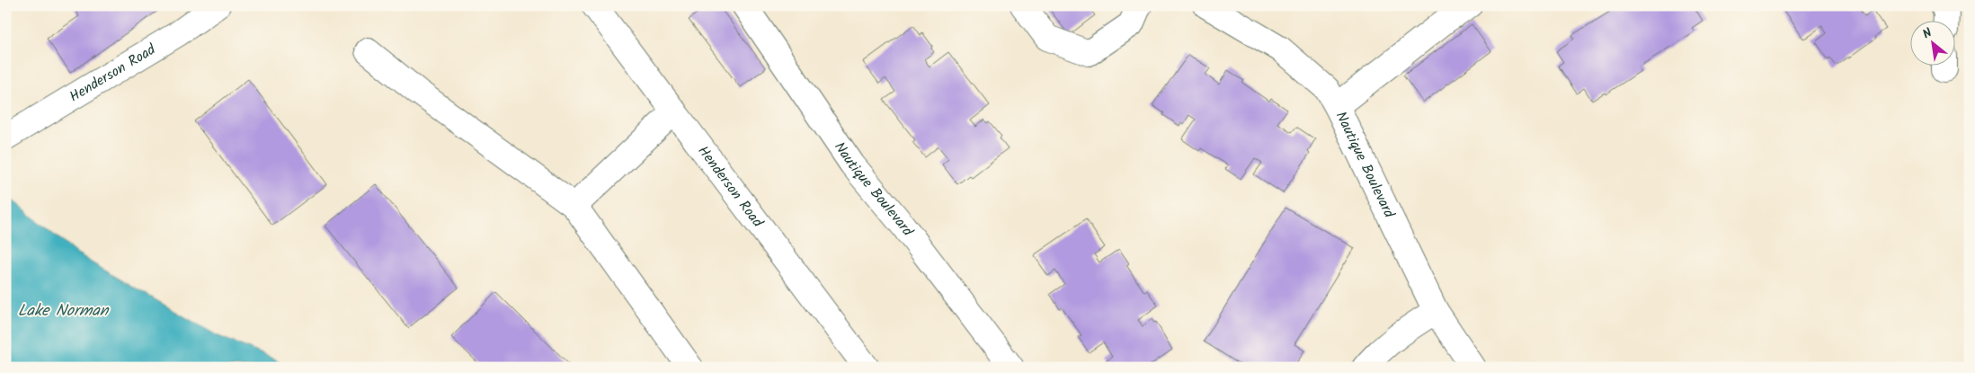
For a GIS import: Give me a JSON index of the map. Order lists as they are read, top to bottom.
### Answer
{
  "streets": {
    "street": ["Henderson Road", "Nautique Boulevard"]
  },
  "water": ["Lake Norman"],
  "north": "top left"
}
